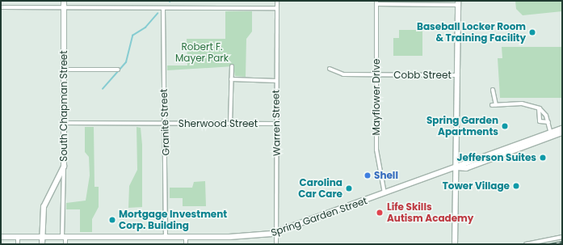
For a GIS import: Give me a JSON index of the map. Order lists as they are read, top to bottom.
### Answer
{
  "streets": {
    "main road": ["South Chapman Street", "Spring Garden Street"],
    "street": [
      "Cobb Street",
      "Mayflower Drive",
      "Granite Street",
      "Warren Street",
      "Sherwood Street"
    ]
  },
  "crossings": [
    ["Cobb Street", "Mayflower Drive"],
    ["Mayflower Drive", "Spring Garden Street"],
    ["South Chapman Street", "Sherwood Street"],
    ["South Chapman Street", "Spring Garden Street"],
    ["Granite Street", "Sherwood Street"],
    ["Granite Street", "Spring Garden Street"],
    ["Warren Street", "Sherwood Street"],
    ["Warren Street", "Spring Garden Street"]
  ],
  "parks": ["Robert F. Mayer Park"],
  "places": [
    "Baseball Locker Room & Training Facility",
    "Spring Garden Apartments",
    "Jefferson Suites",
    "Shell",
    "Tower Village",
    "Carolina Car Care",
    "Life Skills Autism Academy",
    "Mortgage Investment Corp. Building"
  ]
}
